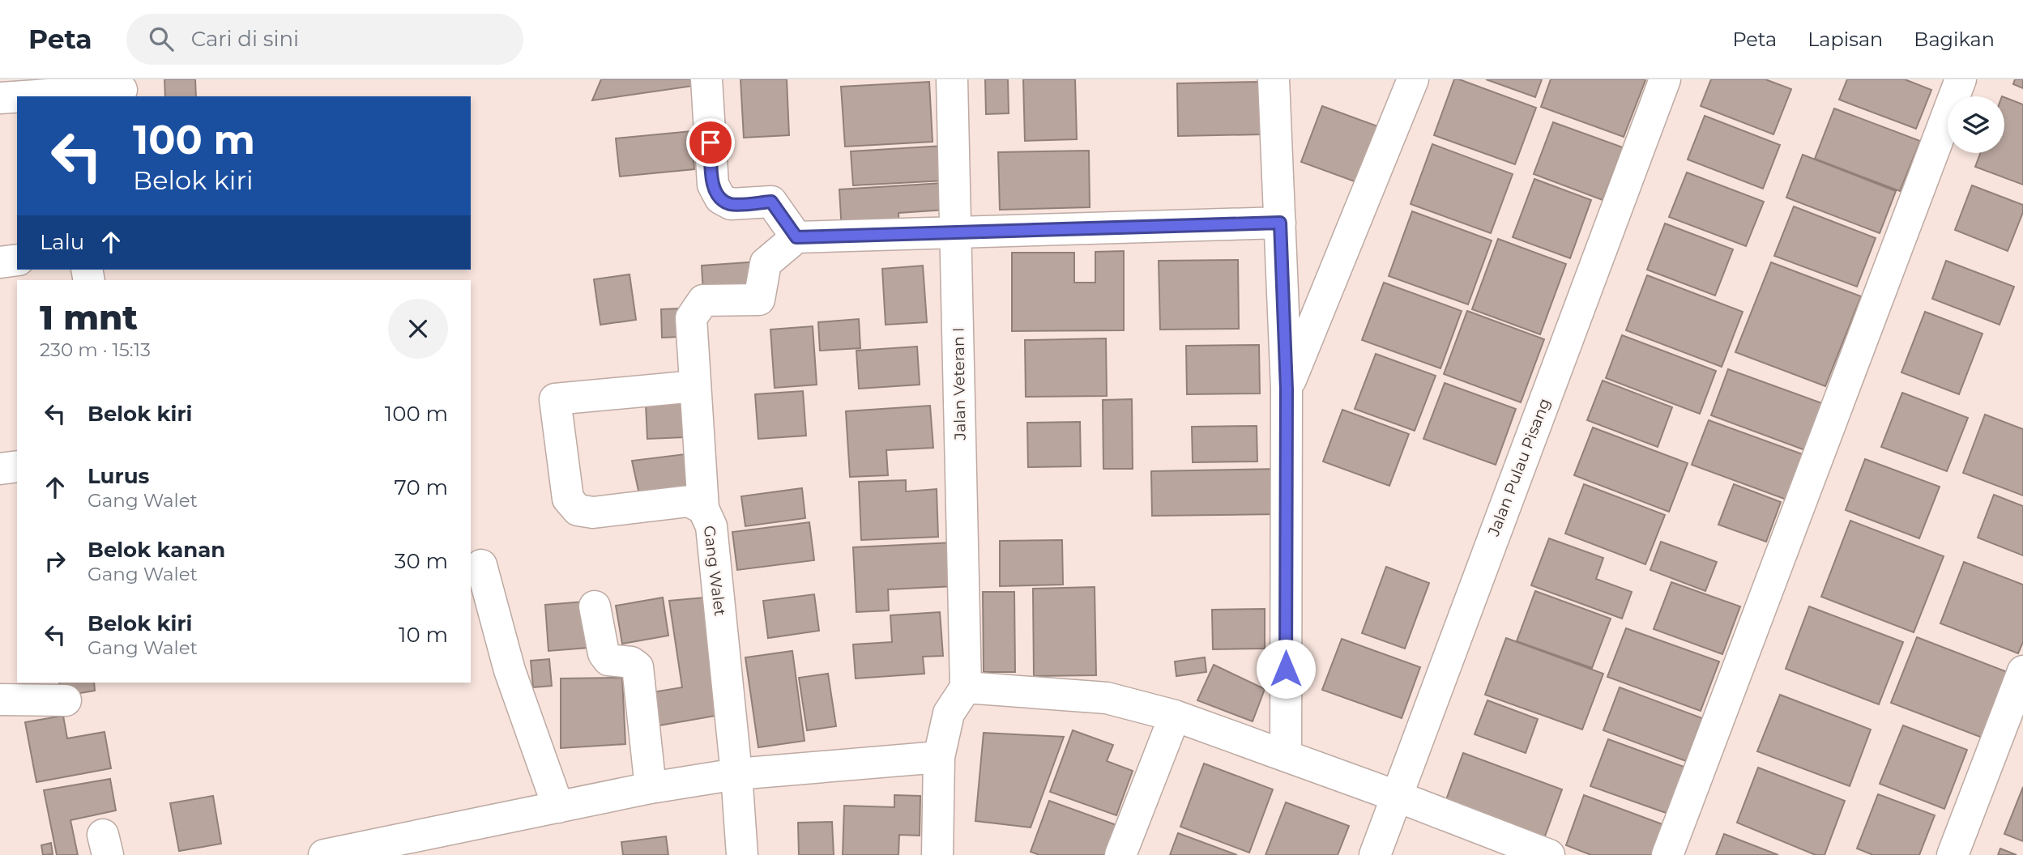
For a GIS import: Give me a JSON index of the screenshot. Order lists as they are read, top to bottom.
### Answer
{
  "streets": {
    "street": ["Jalan Veteran I", "Jalan Pulau Pisang", "Gang Walet"]
  },
  "page": {
    "header": "Peta",
    "search": "Cari di sini",
    "nav": ["Peta", "Lapisan", "Bagikan"],
    "turn": ["100 m", "Belok kiri"],
    "then": "Lalu",
    "heading": ["1 mnt", "230 m · 15:13"],
    "list": [
      {
        "name": "Belok kiri",
        "value": "100 m"
      },
      {
        "name": "Lurus",
        "note": "Gang Walet",
        "value": "70 m"
      },
      {
        "name": "Belok kanan",
        "note": "Gang Walet",
        "value": "30 m"
      },
      {
        "name": "Belok kiri",
        "note": "Gang Walet",
        "value": "10 m"
      }
    ]
  }
}
